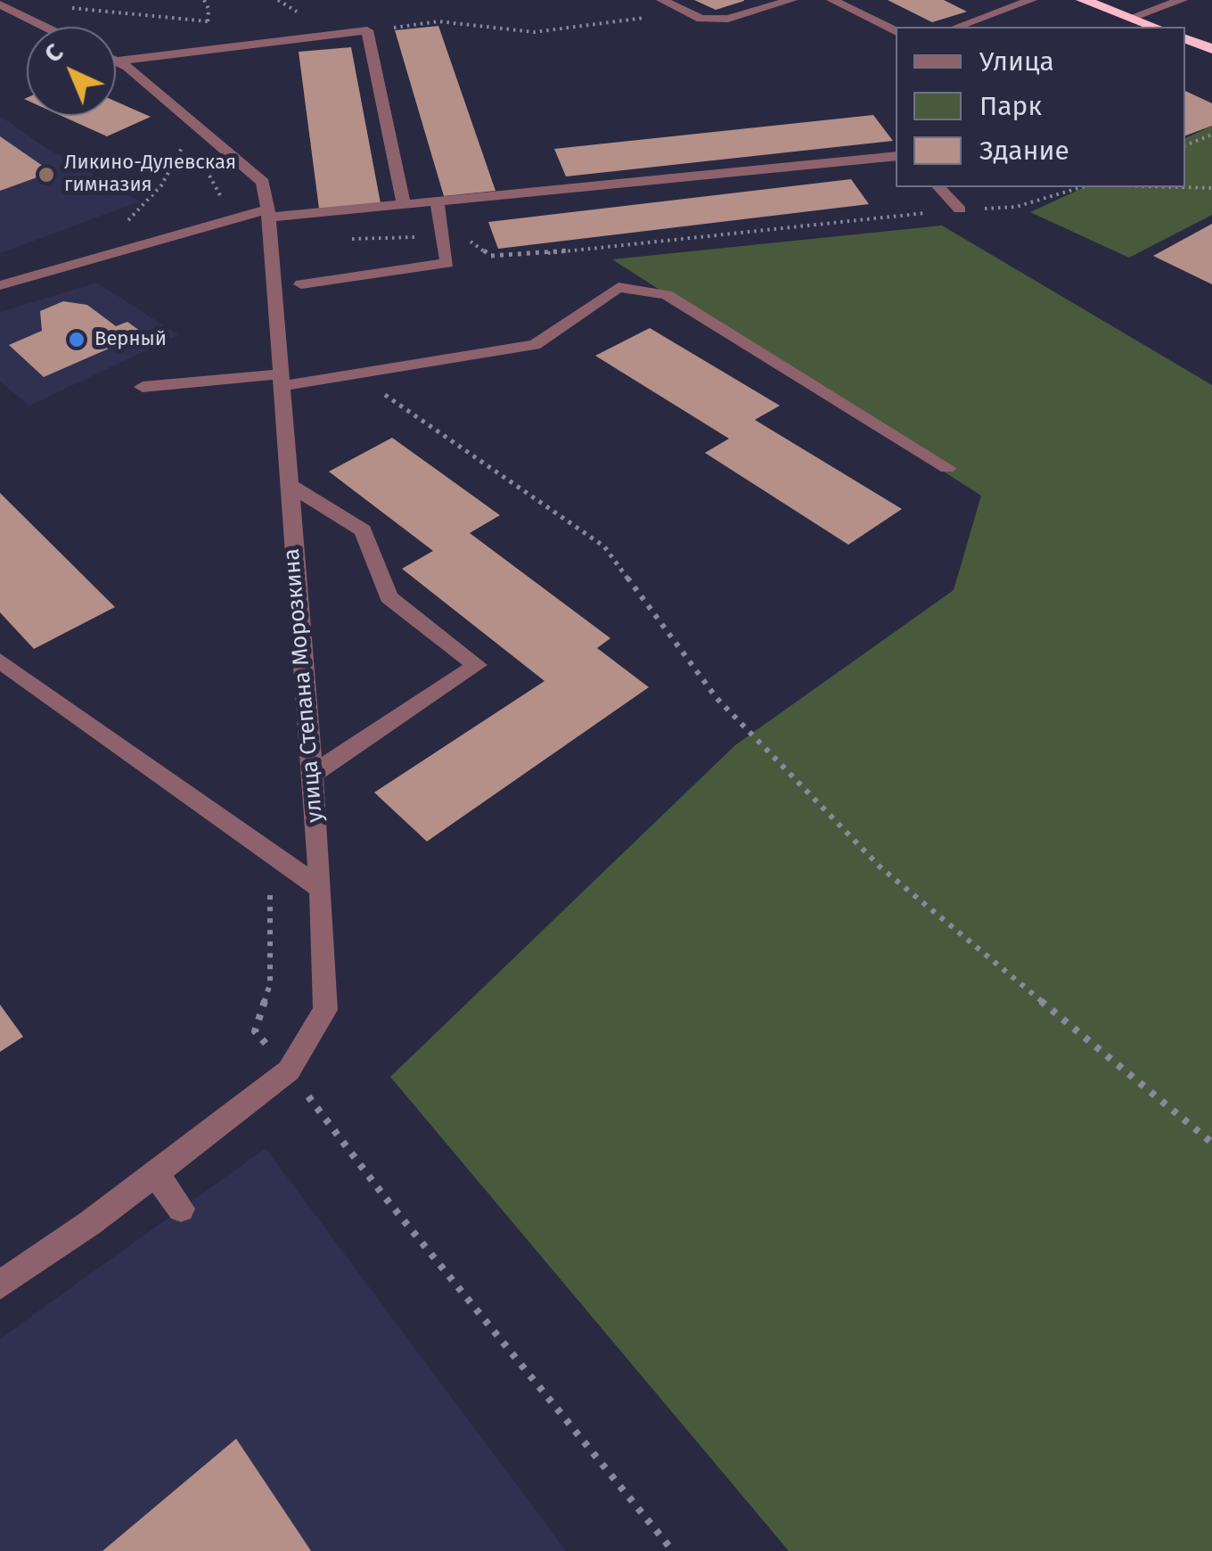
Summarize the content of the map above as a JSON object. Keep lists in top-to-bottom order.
{
  "streets": {
    "street": ["улица Степана Морозкина"]
  },
  "places": ["Ликино-Дулевская гимназия", "Верный"],
  "legend": ["Улица", "Парк", "Здание"],
  "north": "top left"
}
